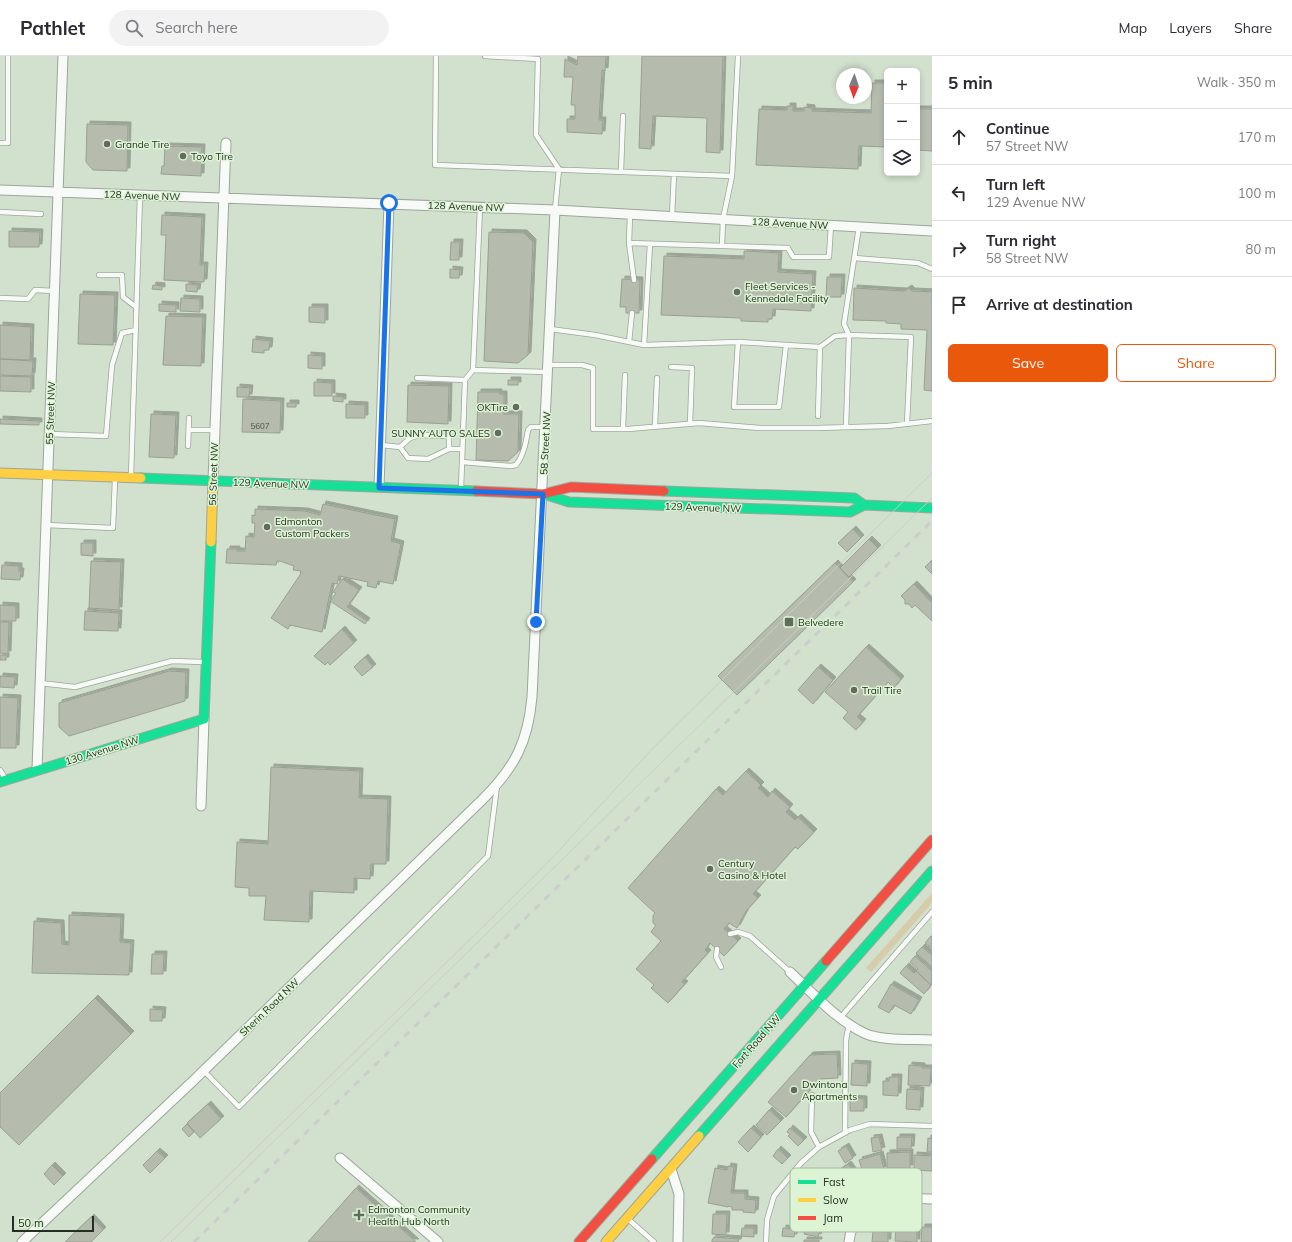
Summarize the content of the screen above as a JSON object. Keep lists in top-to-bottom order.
{
  "streets": {
    "street": [
      "128 Avenue NW",
      "55 Street NW",
      "58 Street NW",
      "56 Street NW",
      "129 Avenue NW",
      "130 Avenue NW",
      "Sherin Road NW",
      "Fort Road NW"
    ]
  },
  "crossings": [
    ["128 Avenue NW", "55 Street NW"],
    ["128 Avenue NW", "58 Street NW"],
    ["128 Avenue NW", "56 Street NW"],
    ["55 Street NW", "129 Avenue NW"],
    ["55 Street NW", "130 Avenue NW"],
    ["58 Street NW", "129 Avenue NW"],
    ["58 Street NW", "Sherin Road NW"],
    ["56 Street NW", "129 Avenue NW"],
    ["56 Street NW", "130 Avenue NW"]
  ],
  "places": {
    "other": [
      "Grande Tire",
      "Toyo Tire",
      "Fleet Services - Kennedale Facility",
      "OKTire",
      "SUNNY AUTO SALES",
      "Edmonton Custom Packers",
      "Trail Tire",
      "Century Casino & Hotel",
      "Dwintona Apartments"
    ],
    "transit": ["Belvedere"],
    "health": ["Edmonton Community Health Hub North"]
  },
  "house_numbers": ["5607"],
  "legend": ["Fast", "Slow", "Jam"],
  "scale_bar": "50 m",
  "north": "bottom",
  "page": {
    "header": "Pathlet",
    "search": "Search here",
    "nav": ["Map", "Layers", "Share"],
    "heading": ["5 min", "Walk · 350 m"],
    "map_buttons": ["+", "−"],
    "list": [
      ["Continue", "57 Street NW", "170 m"],
      ["Turn left", "129 Avenue NW", "100 m"],
      ["Turn right", "58 Street NW", "80 m"],
      "Arrive at destination"
    ],
    "buttons": ["Save", "Share"],
    "scale": "50 m"
  }
}
